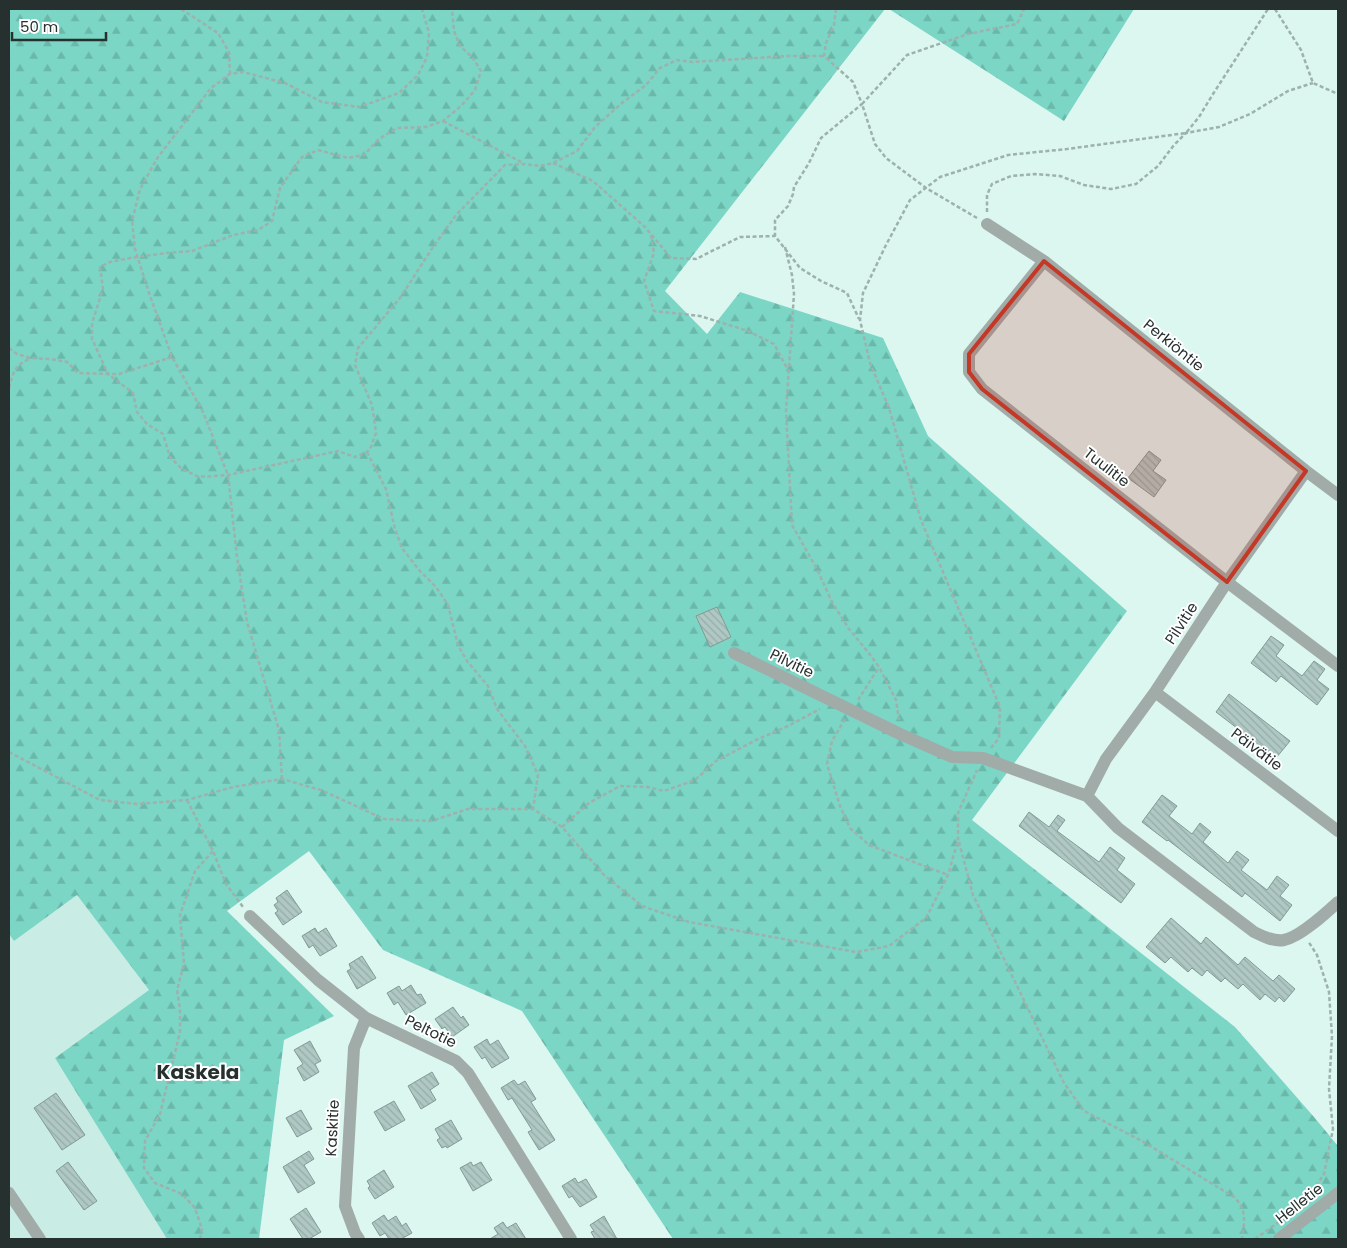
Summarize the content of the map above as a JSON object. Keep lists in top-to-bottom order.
{
  "streets": {
    "street": [
      "Perkiöntie",
      "Tuulitie",
      "Pilvitie",
      "Päivätie",
      "Peltotie",
      "Kaskitie",
      "Helletie"
    ]
  },
  "crossings": [
    ["Perkiöntie", "Tuulitie"],
    ["Perkiöntie", "Pilvitie"],
    ["Tuulitie", "Pilvitie"],
    ["Pilvitie", "Päivätie"],
    ["Peltotie", "Kaskitie"]
  ],
  "districts": ["Kaskela"],
  "scale_bar": "50 m"
}
